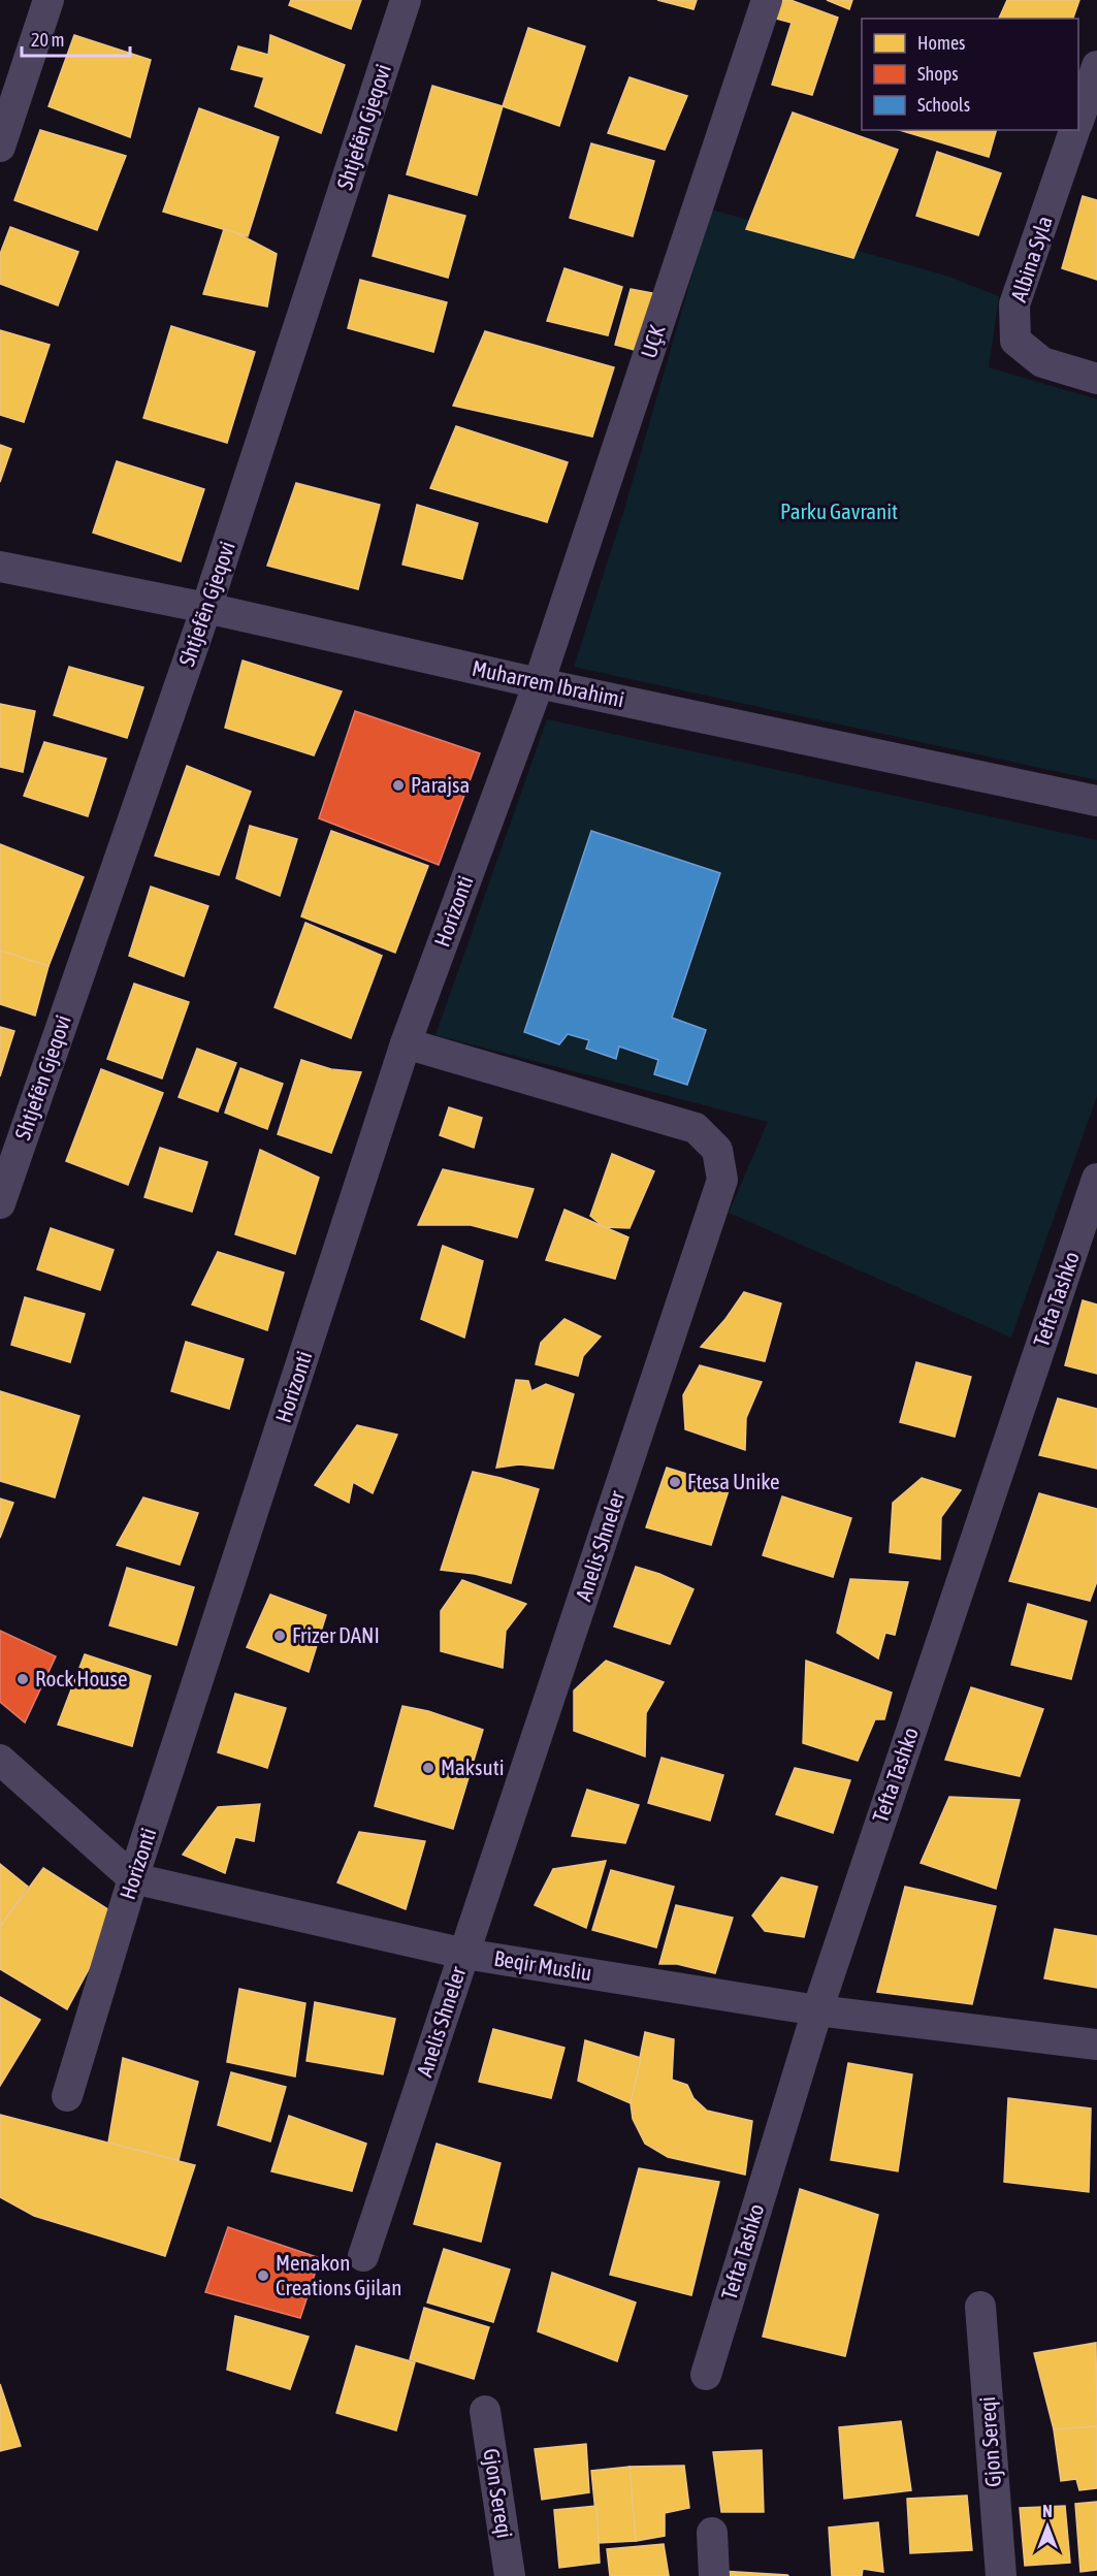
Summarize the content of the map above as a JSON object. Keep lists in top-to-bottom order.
{
  "streets": {
    "street": [
      "Shtjefën Gjeqovi",
      "Albina Syla",
      "UÇK",
      "Muharrem Ibrahimi",
      "Horizonti",
      "Tefta Tashko",
      "Anelis Shneler",
      "Beqir Musliu",
      "Gjon Sereqi"
    ]
  },
  "crossings": [
    ["Shtjefën Gjeqovi", "Muharrem Ibrahimi"],
    ["UÇK", "Muharrem Ibrahimi"],
    ["UÇK", "Horizonti"],
    ["Muharrem Ibrahimi", "Horizonti"],
    ["Horizonti", "Anelis Shneler"],
    ["Horizonti", "Beqir Musliu"],
    ["Tefta Tashko", "Beqir Musliu"],
    ["Anelis Shneler", "Beqir Musliu"]
  ],
  "parks": ["Parku Gavranit"],
  "places": [
    "Parajsa",
    "Ftesa Unike",
    "Frizer DANI",
    "Rock House",
    "Maksuti",
    "Menakon Creations Gjilan"
  ],
  "legend": ["Homes", "Shops", "Schools"],
  "scale_bar": "20 m",
  "north": "top"
}
